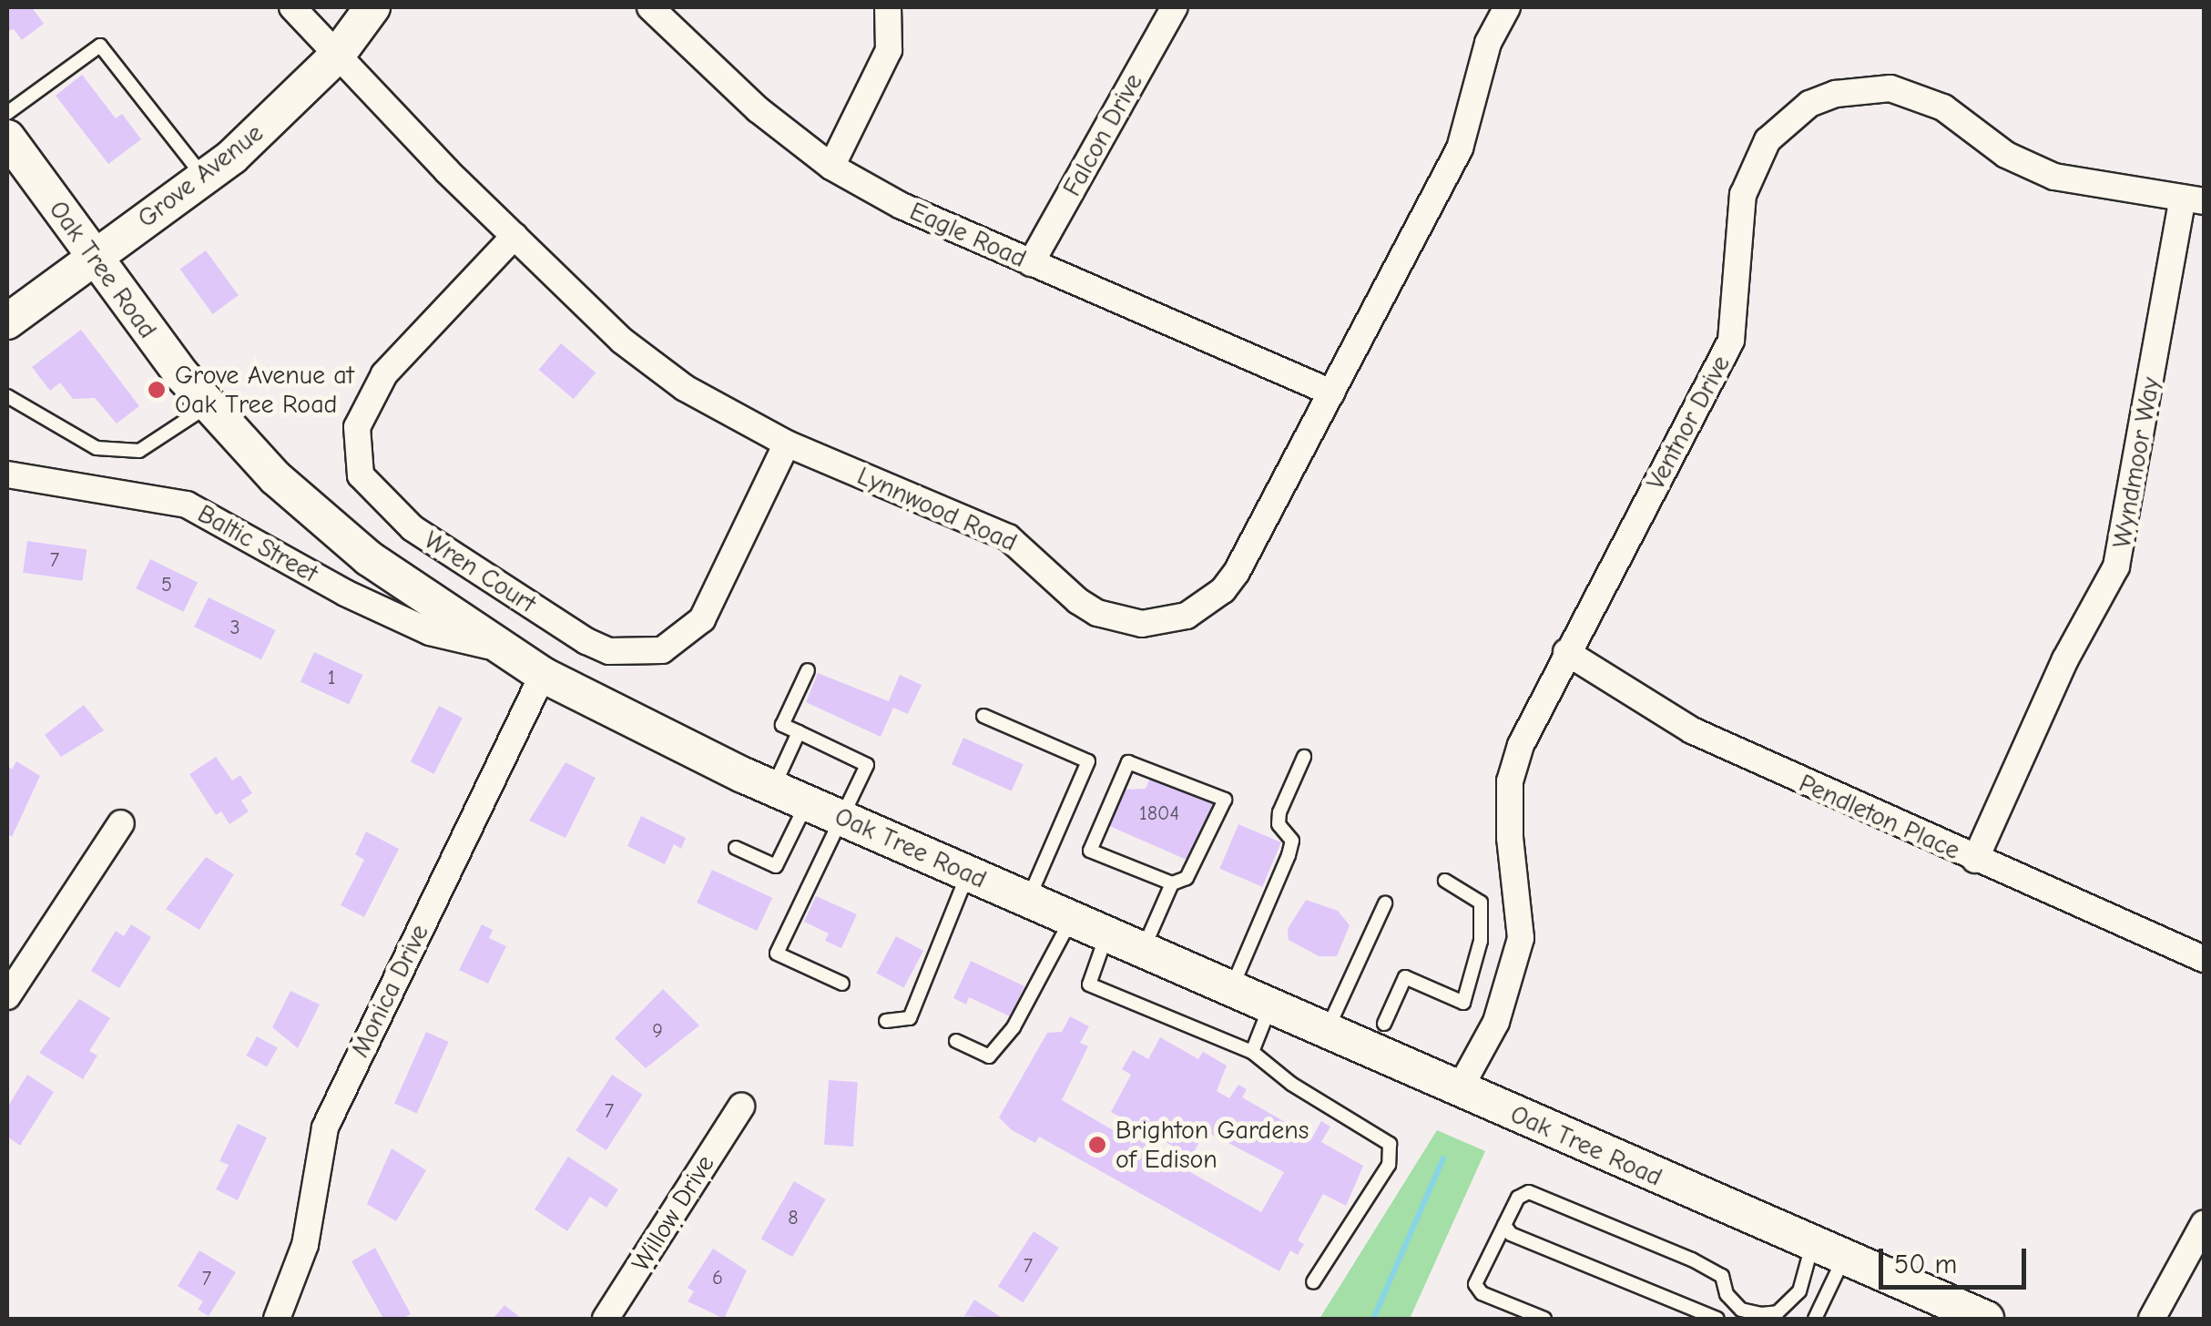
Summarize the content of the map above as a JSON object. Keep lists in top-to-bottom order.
{
  "streets": {
    "main road": ["Grove Avenue", "Oak Tree Road"],
    "street": [
      "Falcon Drive",
      "Eagle Road",
      "Ventnor Drive",
      "Wyndmoor Way",
      "Lynnwood Road",
      "Baltic Street",
      "Wren Court",
      "Pendleton Place",
      "Monica Drive",
      "Willow Drive"
    ]
  },
  "crossings": [
    ["Falcon Drive", "Eagle Road"],
    ["Grove Avenue", "Oak Tree Road"],
    ["Grove Avenue", "Lynnwood Road"],
    ["Eagle Road", "Lynnwood Road"],
    ["Oak Tree Road", "Ventnor Drive"],
    ["Oak Tree Road", "Baltic Street"],
    ["Oak Tree Road", "Monica Drive"],
    ["Ventnor Drive", "Wyndmoor Way"],
    ["Ventnor Drive", "Pendleton Place"],
    ["Wyndmoor Way", "Pendleton Place"],
    ["Lynnwood Road", "Wren Court"]
  ],
  "places": ["Grove Avenue at Oak Tree Road", "Brighton Gardens of Edison"],
  "house_numbers": [
    "7",
    "5",
    "3",
    "1",
    "1804",
    "9",
    "7",
    "8",
    "7",
    "6",
    "7"
  ],
  "scale_bar": "50 m"
}
